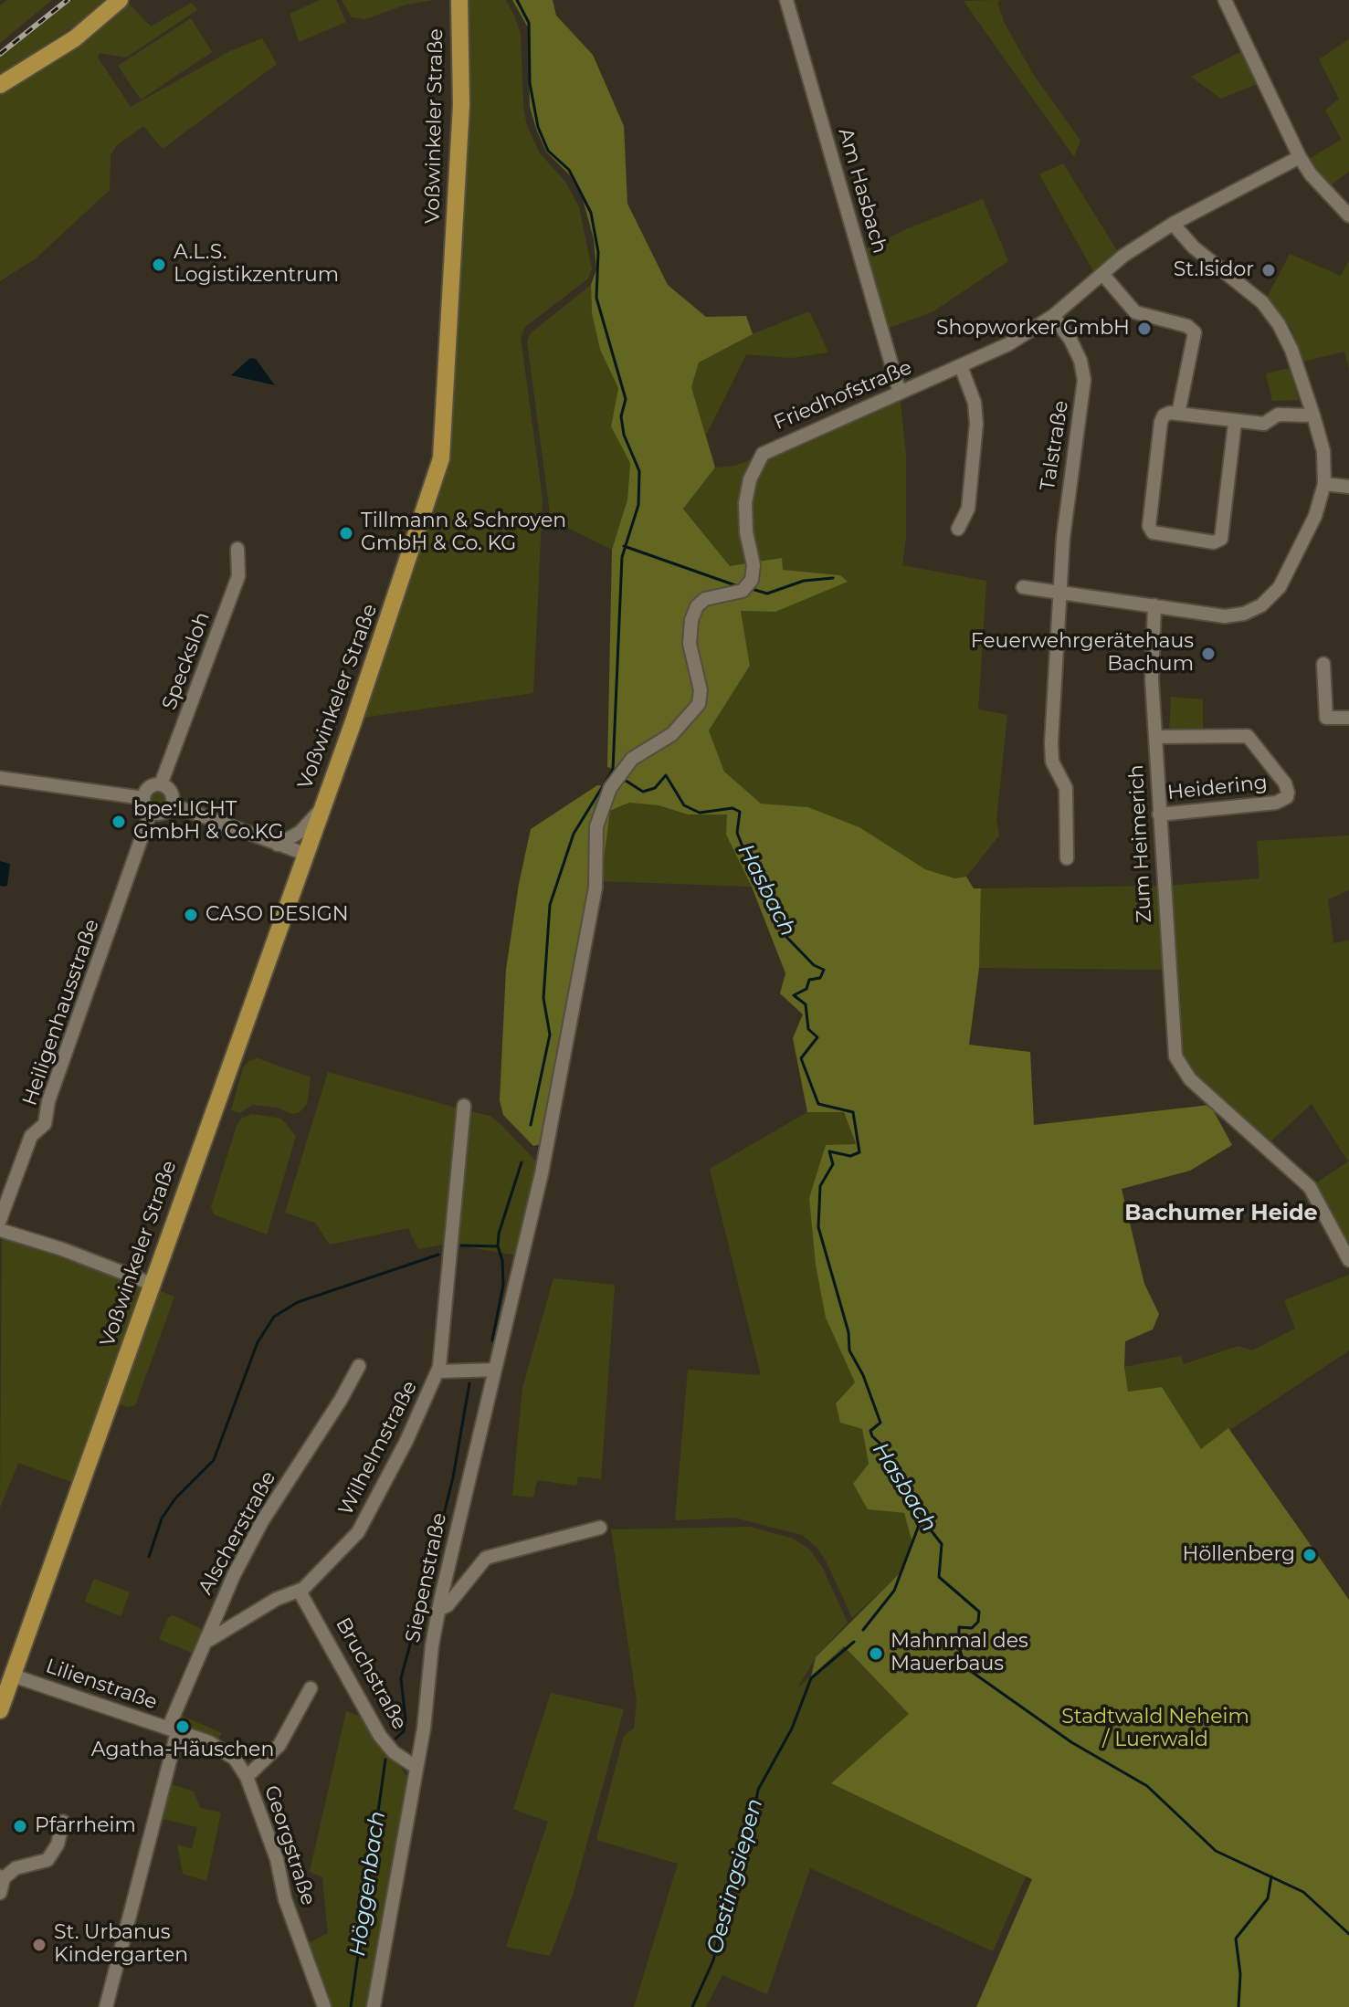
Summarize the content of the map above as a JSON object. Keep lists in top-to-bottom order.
{
  "streets": {
    "main road": ["Voßwinkeler Straße"],
    "street": [
      "Am Hasbach",
      "Friedhofstraße",
      "Talstraße",
      "Specksloh",
      "Heidering",
      "Zum Heimerich",
      "Heiligenhausstraße",
      "Wilhelmstraße",
      "Alscherstraße",
      "Siepenstraße",
      "Bruchstraße",
      "Lilienstraße",
      "Georgstraße"
    ]
  },
  "crossings": [
    ["Voßwinkeler Straße", "Lilienstraße"],
    ["Am Hasbach", "Friedhofstraße"],
    ["Friedhofstraße", "Talstraße"],
    ["Friedhofstraße", "Siepenstraße"],
    ["Specksloh", "Heiligenhausstraße"],
    ["Heidering", "Zum Heimerich"],
    ["Wilhelmstraße", "Alscherstraße"],
    ["Wilhelmstraße", "Siepenstraße"],
    ["Wilhelmstraße", "Bruchstraße"],
    ["Alscherstraße", "Lilienstraße"],
    ["Alscherstraße", "Georgstraße"],
    ["Siepenstraße", "Bruchstraße"],
    ["Lilienstraße", "Georgstraße"]
  ],
  "districts": ["Bachumer Heide"],
  "water": ["Hasbach", "Oestingsiepen", "Höggenbach"],
  "parks": ["Stadtwald Neheim / Luerwald"],
  "places": [
    "A.L.S. Logistikzentrum",
    "St.Isidor",
    "Shopworker GmbH",
    "Tillmann & Schroyen GmbH & Co. KG",
    "Feuerwehrgerätehaus Bachum",
    "bpe:LICHT GmbH & Co.KG",
    "CASO DESIGN",
    "Höllenberg",
    "Mahnmal des Mauerbaus",
    "Agatha-Häuschen",
    "Pfarrheim",
    "St. Urbanus Kindergarten"
  ]
}
